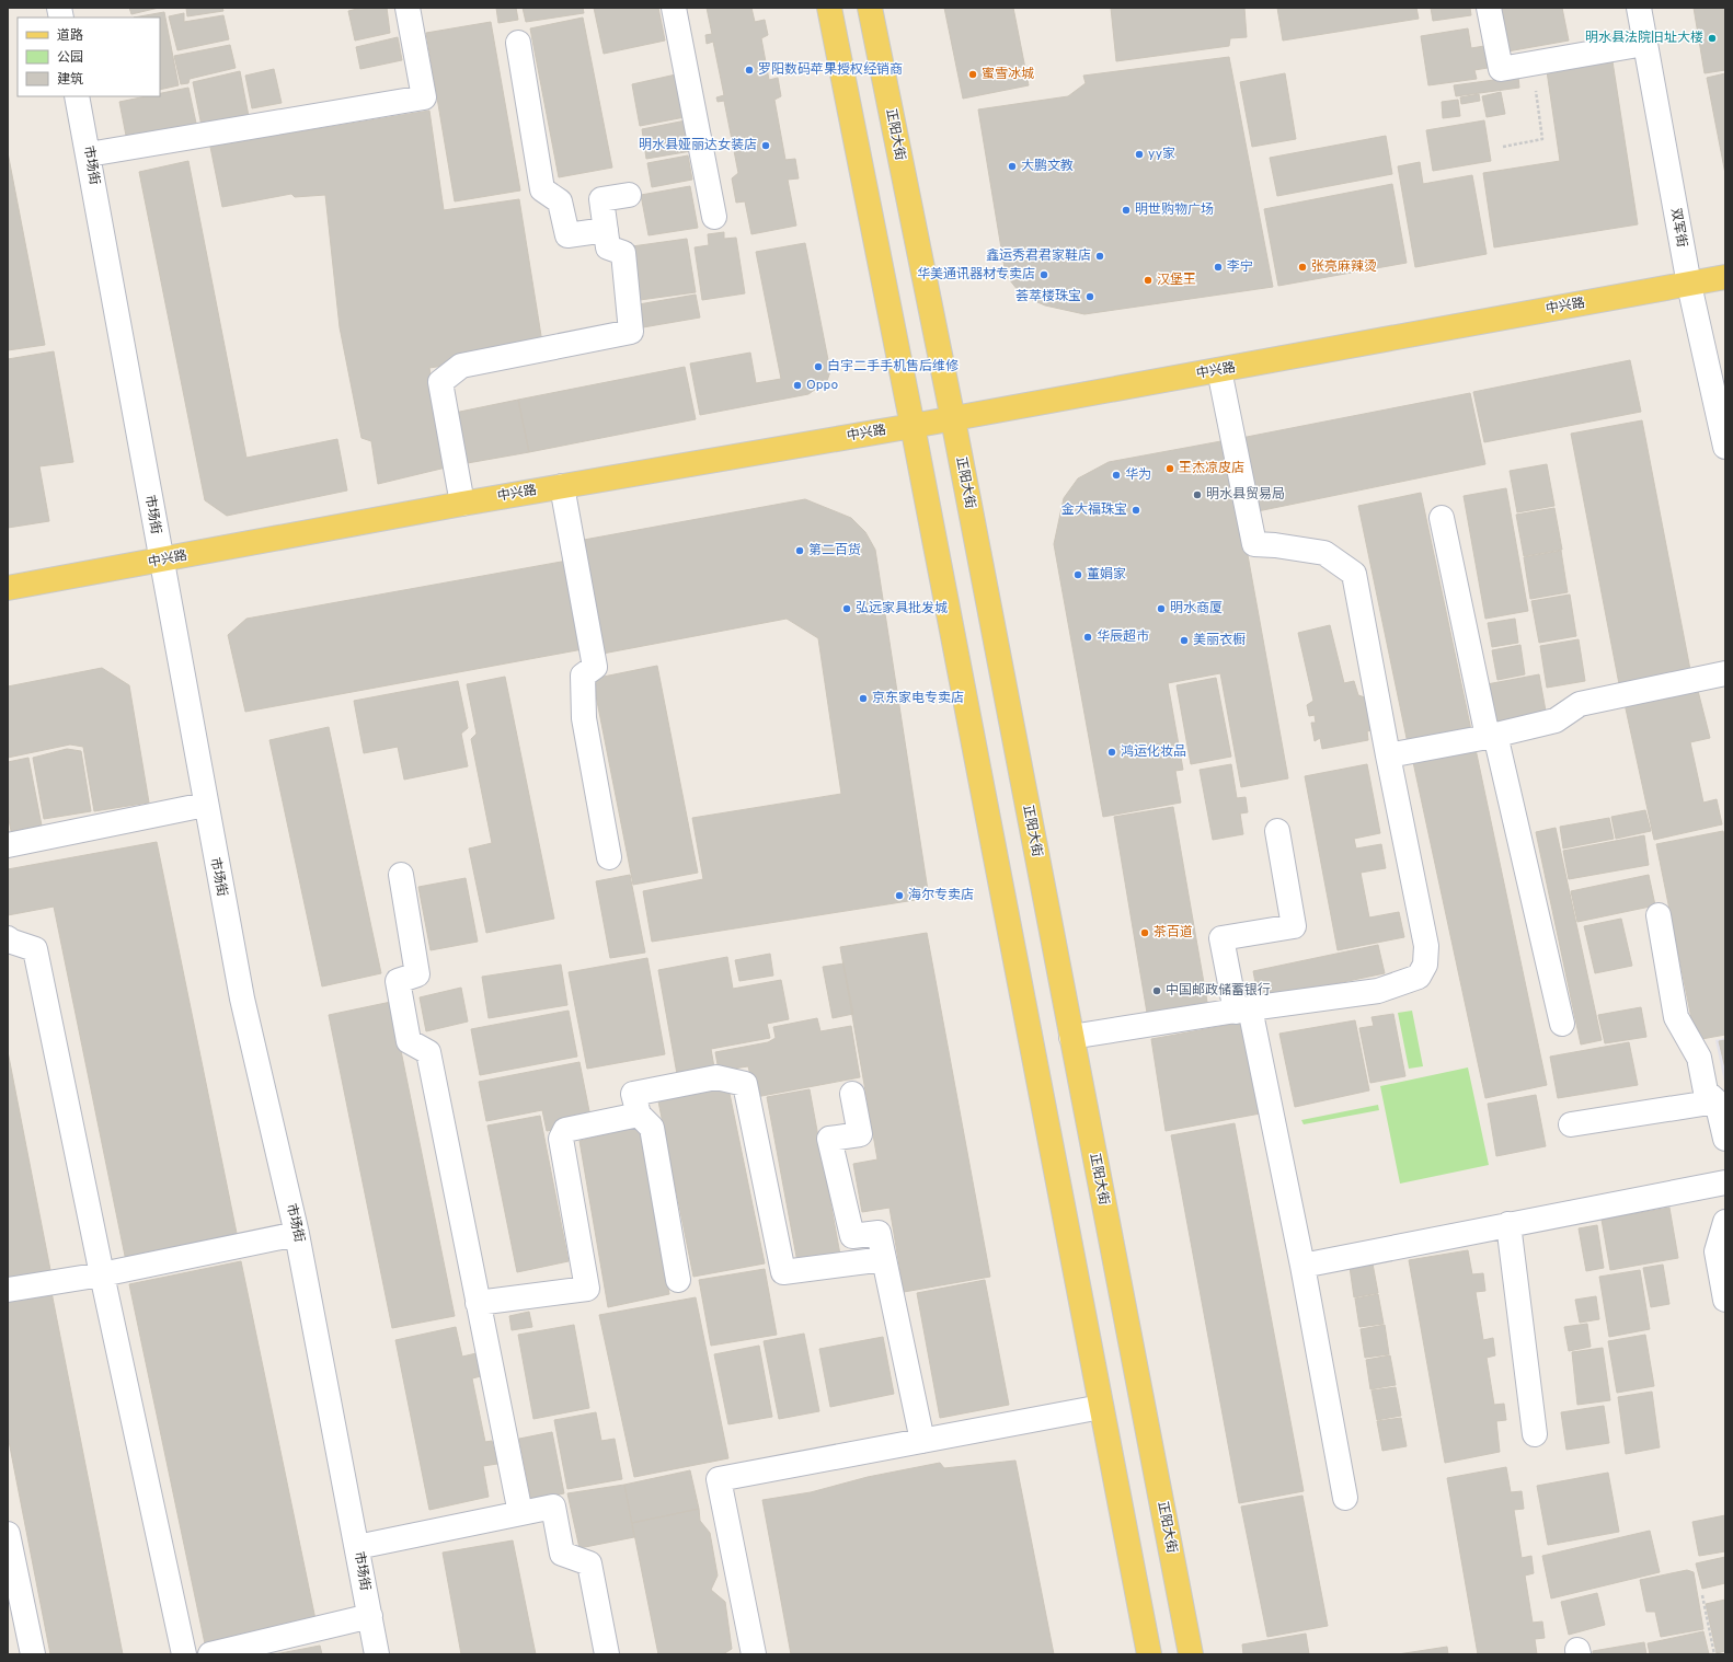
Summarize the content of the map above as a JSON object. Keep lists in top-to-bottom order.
{
  "streets": {
    "main road": ["正阳大街", "中兴路"],
    "street": ["市场街", "双军街"]
  },
  "crossings": [
    ["正阳大街", "中兴路"],
    ["市场街", "中兴路"],
    ["双军街", "中兴路"]
  ],
  "places": [
    "明水县法院旧址大楼",
    "罗阳数码·苹果授权经销商",
    "蜜雪冰城",
    "明水县娅丽达女装店",
    "yy家",
    "大鹏文教",
    "明世购物广场",
    "鑫运秀君君家鞋店",
    "李宁",
    "张亮麻辣烫",
    "华美通讯器材专卖店",
    "汉堡王",
    "荟萃楼珠宝",
    "白宇二手手机售后维修",
    "Oppo",
    "王杰凉皮店",
    "华为",
    "明水县贸易局",
    "金大福珠宝",
    "第二百货",
    "董娟家",
    "弘远家具批发城",
    "明水商厦",
    "华辰超市",
    "美丽衣橱",
    "京东家电专卖店",
    "鸿运化妆品",
    "海尔专卖店",
    "茶百道",
    "中国邮政储蓄银行"
  ],
  "legend": ["道路", "公园", "建筑"]
}
